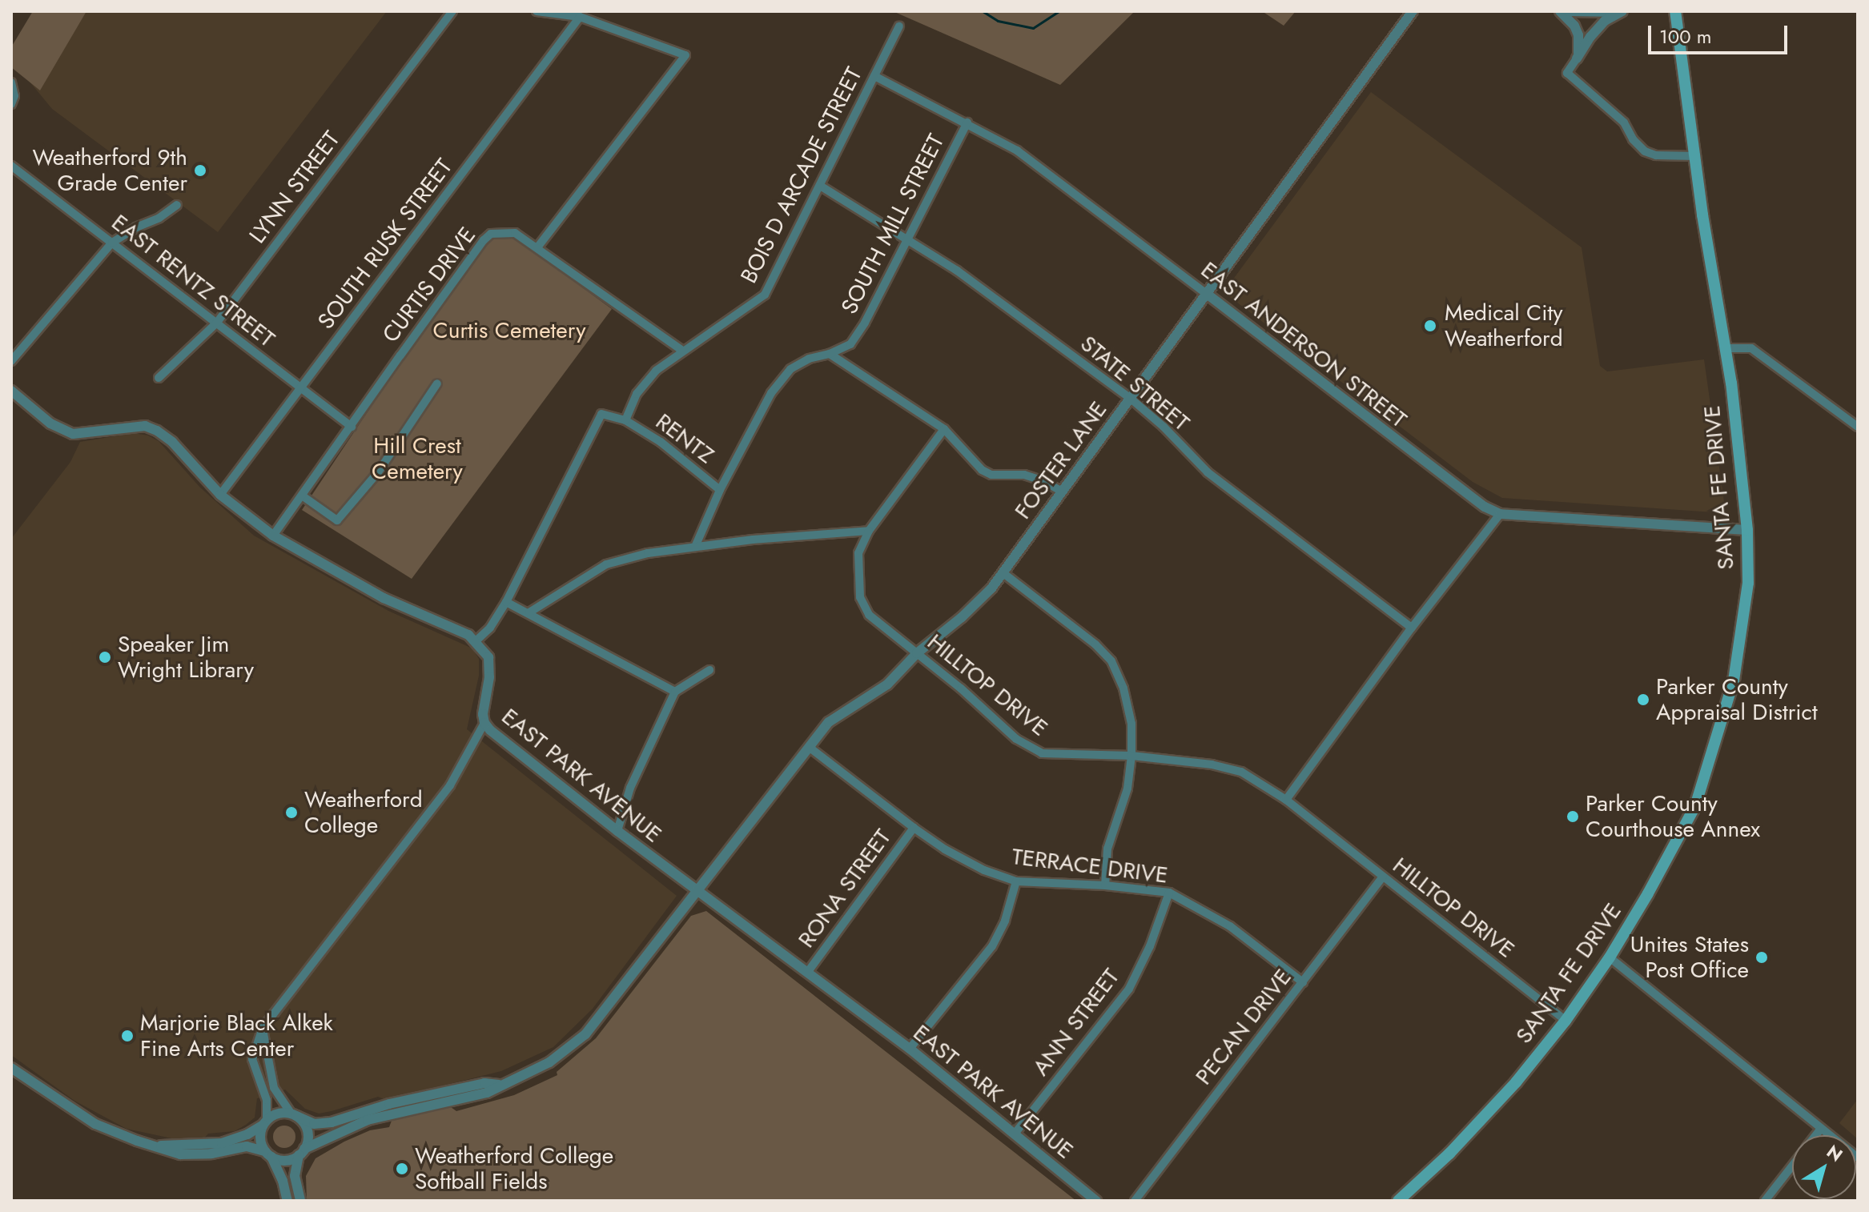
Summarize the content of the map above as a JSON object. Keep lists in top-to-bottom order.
{
  "streets": {
    "main road": ["SANTA FE DRIVE"],
    "street": [
      "BOIS D ARCADE STREET",
      "LYNN STREET",
      "SOUTH MILL STREET",
      "SOUTH RUSK STREET",
      "EAST RENTZ STREET",
      "CURTIS DRIVE",
      "EAST ANDERSON STREET",
      "STATE STREET",
      "RENTZ",
      "FOSTER LANE",
      "HILLTOP DRIVE",
      "EAST PARK AVENUE",
      "TERRACE DRIVE",
      "RONA STREET",
      "ANN STREET",
      "PECAN DRIVE"
    ]
  },
  "crossings": [
    ["BOIS D ARCADE STREET", "CURTIS DRIVE"],
    ["BOIS D ARCADE STREET", "EAST ANDERSON STREET"],
    ["BOIS D ARCADE STREET", "STATE STREET"],
    ["BOIS D ARCADE STREET", "RENTZ"],
    ["LYNN STREET", "EAST RENTZ STREET"],
    ["SOUTH MILL STREET", "EAST ANDERSON STREET"],
    ["SOUTH MILL STREET", "STATE STREET"],
    ["SOUTH MILL STREET", "RENTZ"],
    ["SOUTH RUSK STREET", "EAST RENTZ STREET"],
    ["EAST RENTZ STREET", "CURTIS DRIVE"],
    ["EAST ANDERSON STREET", "FOSTER LANE"],
    ["EAST ANDERSON STREET", "SANTA FE DRIVE"],
    ["STATE STREET", "FOSTER LANE"],
    ["FOSTER LANE", "HILLTOP DRIVE"],
    ["FOSTER LANE", "EAST PARK AVENUE"],
    ["FOSTER LANE", "TERRACE DRIVE"],
    ["SANTA FE DRIVE", "HILLTOP DRIVE"],
    ["HILLTOP DRIVE", "PECAN DRIVE"],
    ["EAST PARK AVENUE", "RONA STREET"],
    ["EAST PARK AVENUE", "ANN STREET"],
    ["TERRACE DRIVE", "RONA STREET"],
    ["TERRACE DRIVE", "ANN STREET"],
    ["TERRACE DRIVE", "PECAN DRIVE"]
  ],
  "parks": ["Curtis Cemetery", "Hill Crest Cemetery"],
  "places": [
    "Weatherford 9th Grade Center",
    "Medical City Weatherford",
    "Speaker Jim Wright Library",
    "Parker County Appraisal District",
    "Weatherford College",
    "Parker County Courthouse Annex",
    "Unites States Post Office",
    "Marjorie Black Alkek Fine Arts Center",
    "Weatherford College Softball Fields"
  ],
  "scale_bar": "100 m",
  "north": "top right"
}
